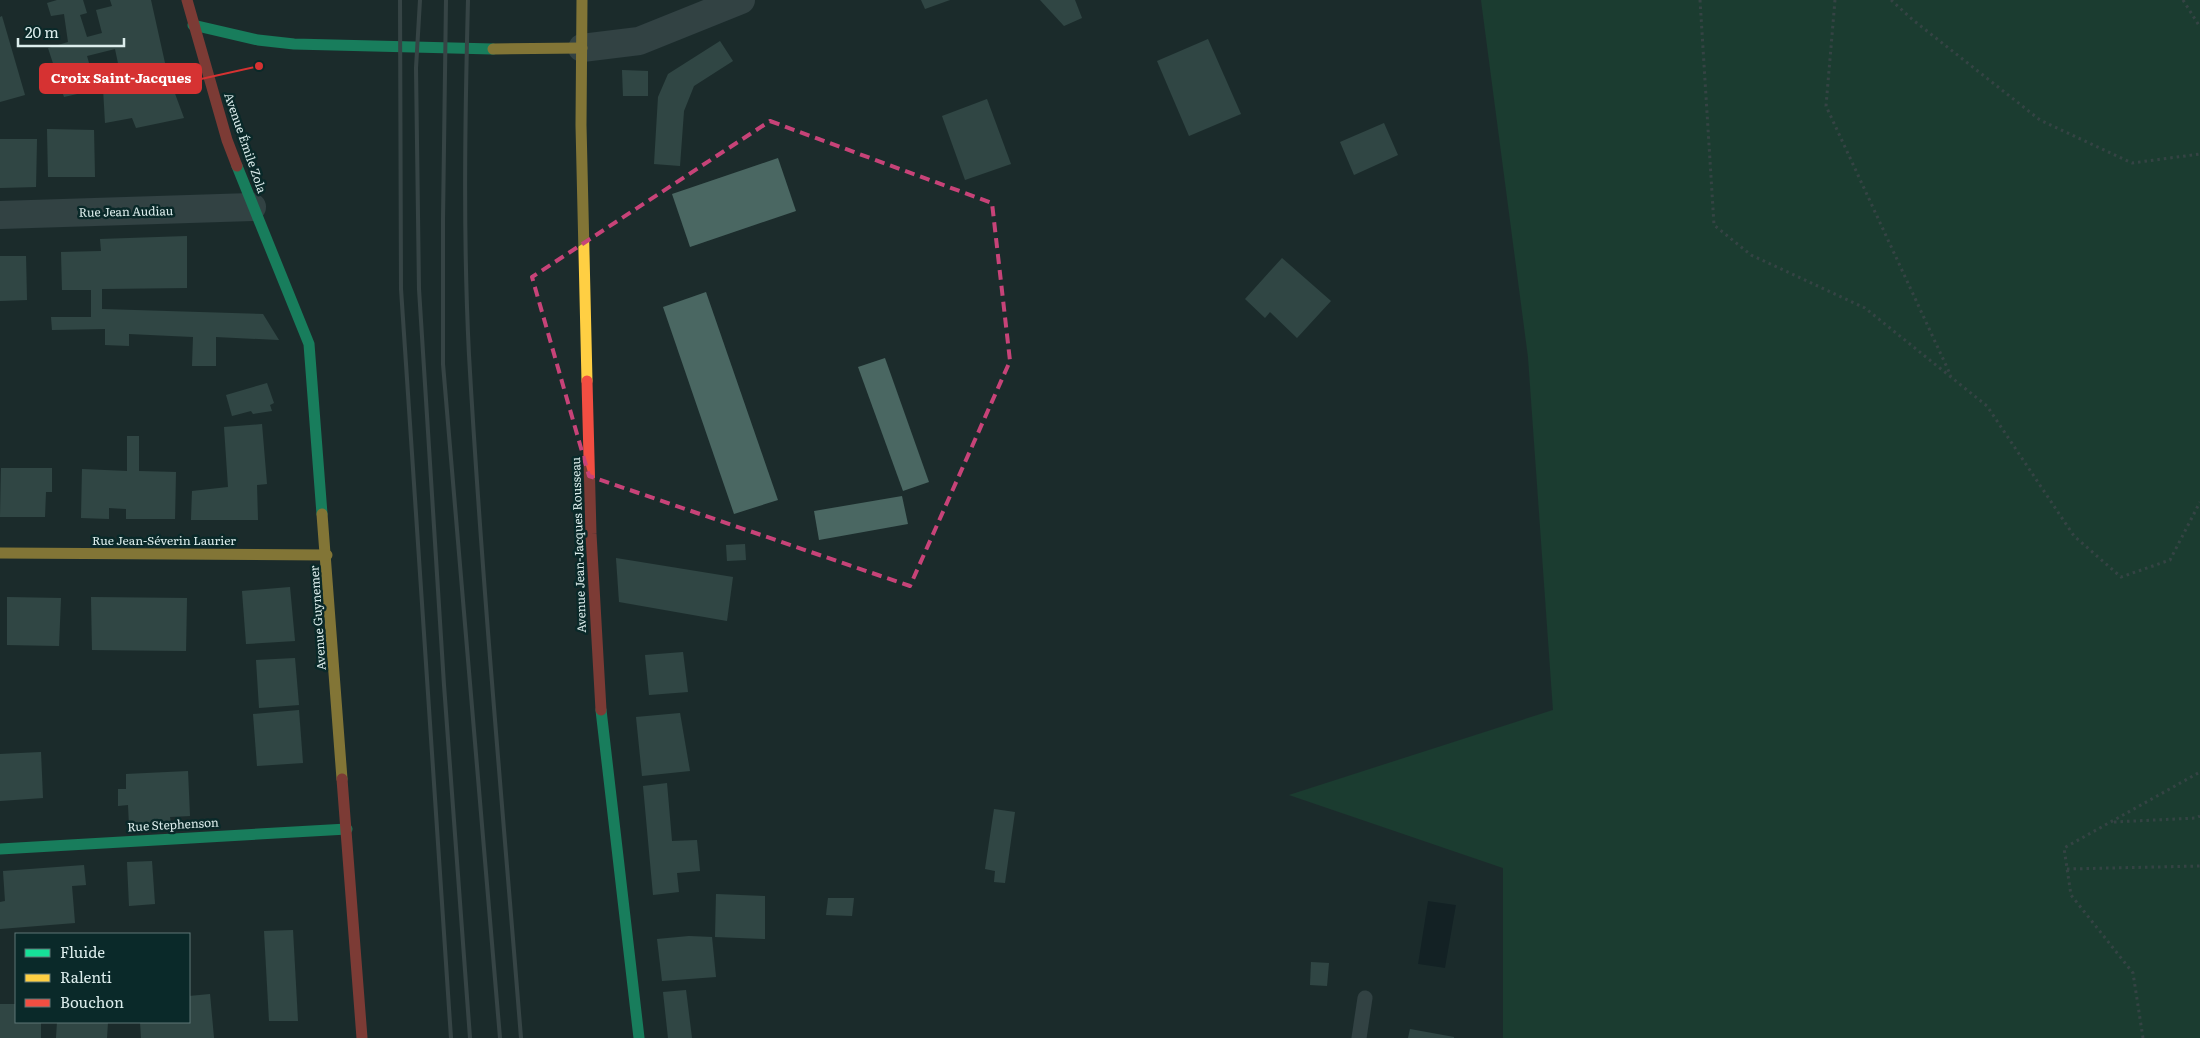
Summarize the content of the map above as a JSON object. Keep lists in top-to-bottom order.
{
  "streets": {
    "main road": [
      "Avenue Émile Zola",
      "Rue Jean-Séverin Laurier",
      "Avenue Jean-Jacques Rousseau",
      "Avenue Guynemer",
      "Rue Stephenson"
    ],
    "street": ["Rue Jean Audiau"]
  },
  "crossings": [
    ["Avenue Émile Zola", "Rue Jean Audiau"],
    ["Avenue Émile Zola", "Avenue Guynemer"],
    ["Rue Jean Audiau", "Avenue Guynemer"],
    ["Rue Jean-Séverin Laurier", "Avenue Guynemer"],
    ["Avenue Guynemer", "Rue Stephenson"]
  ],
  "places": ["Croix Saint-Jacques"],
  "legend": ["Fluide", "Ralenti", "Bouchon"],
  "scale_bar": "20 m"
}
